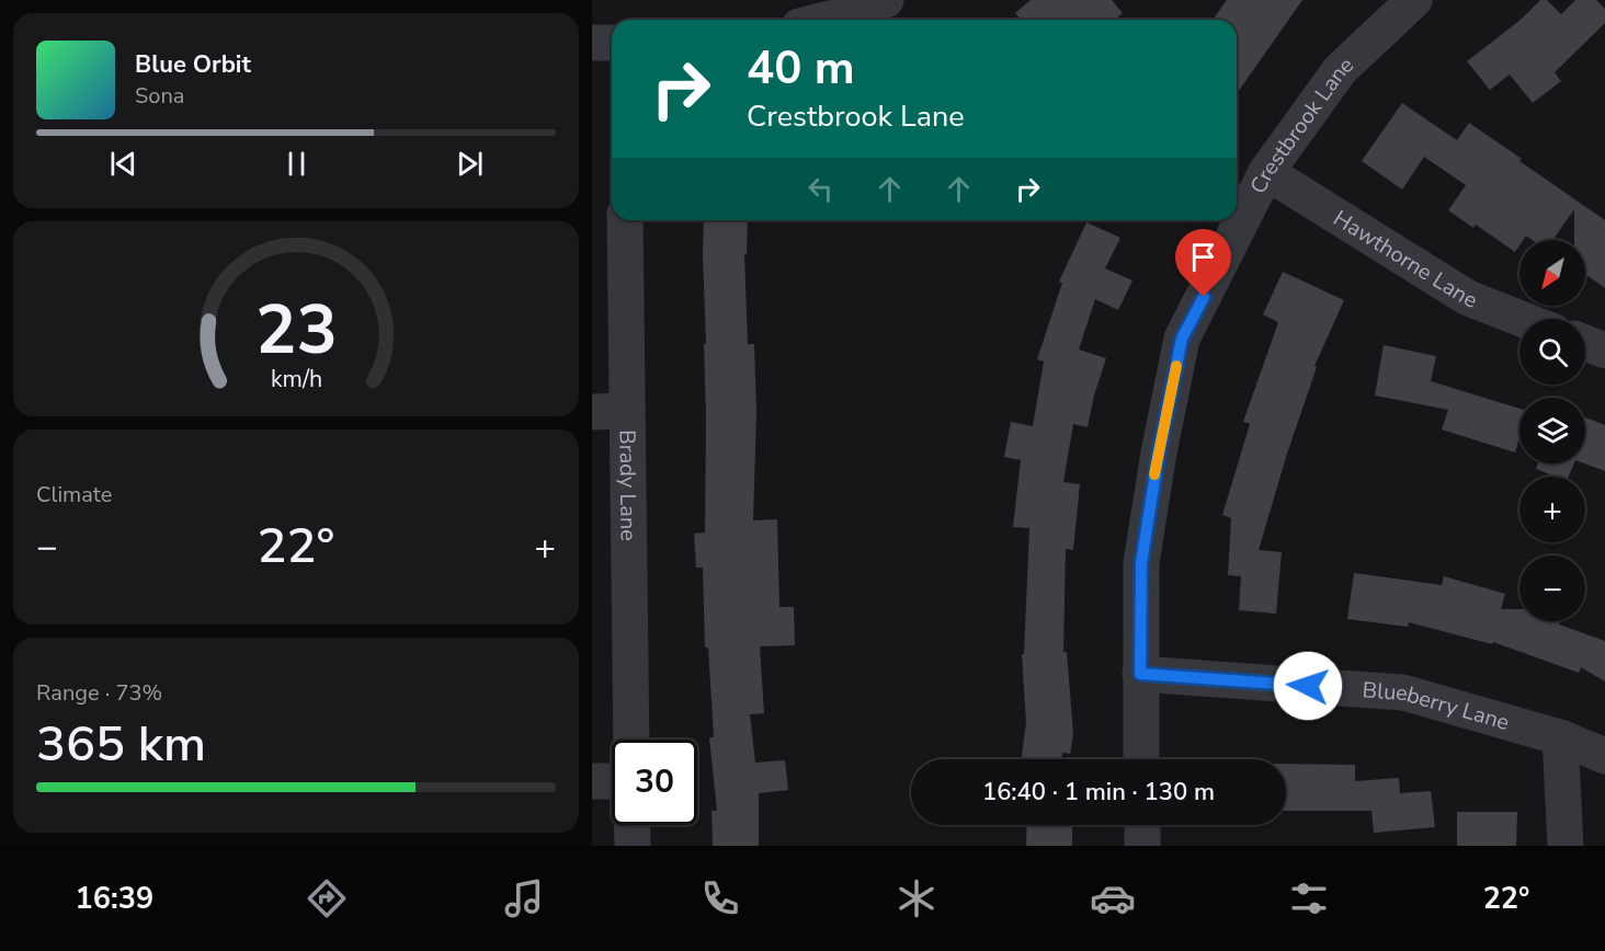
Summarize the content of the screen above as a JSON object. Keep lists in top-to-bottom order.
{
  "streets": {
    "street": [
      "Crestbrook Lane",
      "Hawthorne Lane",
      "Brady Lane",
      "Blueberry Lane"
    ]
  },
  "crossings": [
    ["Crestbrook Lane", "Hawthorne Lane"],
    ["Crestbrook Lane", "Blueberry Lane"]
  ],
  "north": "bottom left",
  "page": {
    "turn": ["40 m", "Crestbrook Lane"],
    "song": ["Blue Orbit", "Sona"],
    "map_buttons": ["+", "−"],
    "tile": [
      "Climate",
      ["Range · 73%", "365 km"]
    ],
    "heat": ["−", "22°", "+"],
    "limit": "30",
    "trip": "16:40 · 1 min · 130 m",
    "tabs": ["16:39", "22°"],
    "gauge": ["23", "km/h"]
  }
}
